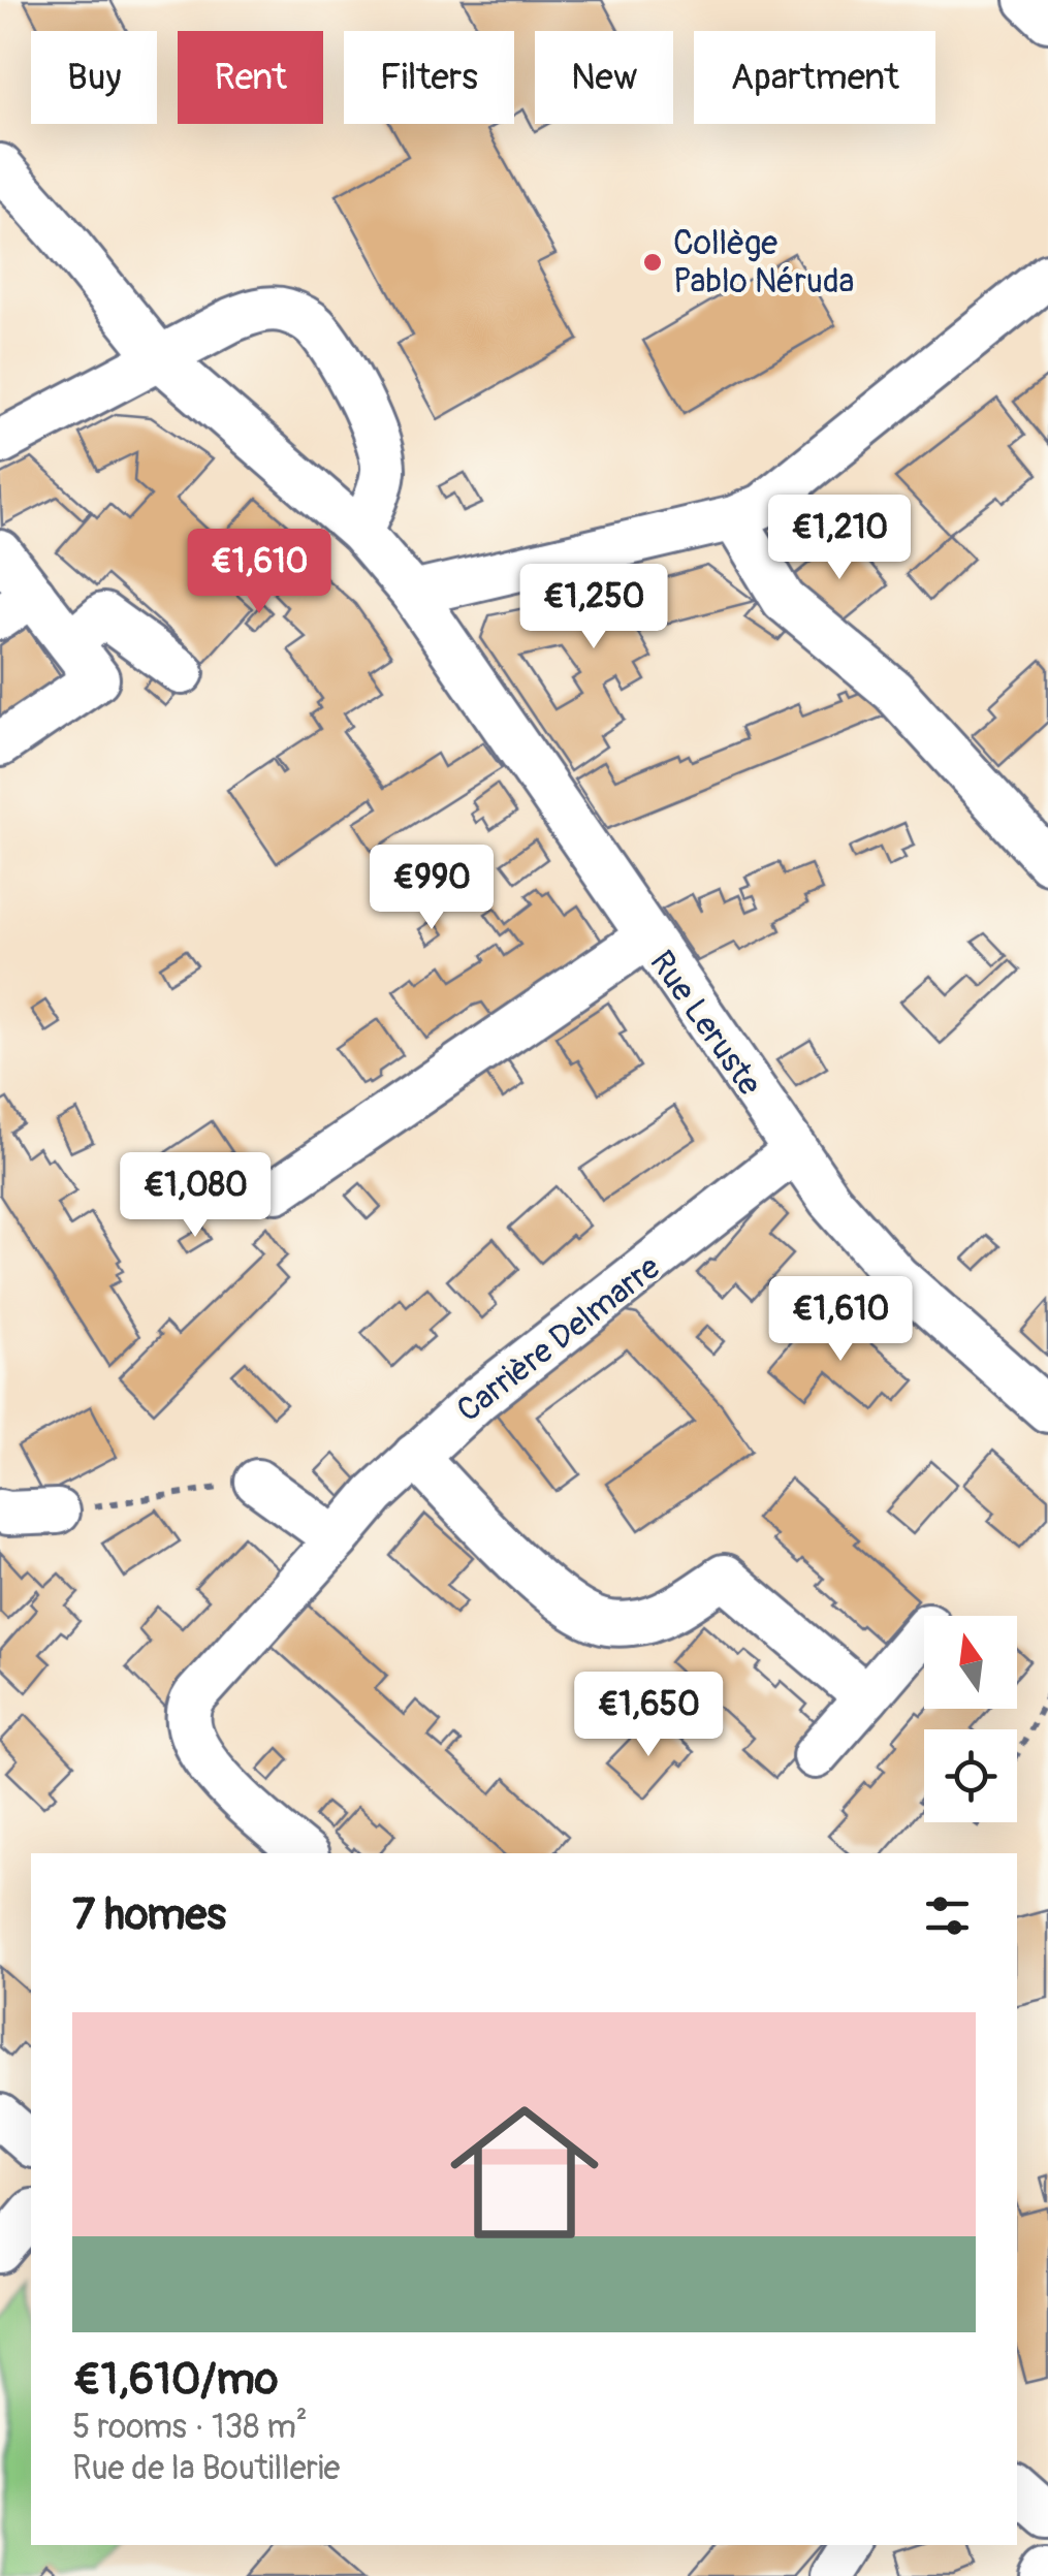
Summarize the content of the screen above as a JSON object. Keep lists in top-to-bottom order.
{
  "streets": {
    "street": ["Rue Leruste", "Carrière Delmarre"]
  },
  "crossings": [
    ["Rue Leruste", "Carrière Delmarre"]
  ],
  "places": ["Collège Pablo Néruda"],
  "north": "top",
  "page": {
    "chip": [
      "Buy",
      "Rent",
      "Filters",
      "New",
      "Apartment"
    ],
    "price": [
      "€1,210",
      "€1,610",
      "€1,250",
      "€990",
      "€1,080",
      "€1,610",
      "€1,650"
    ],
    "heading": "7 homes",
    "list": [
      {
        "name": "€1,610/mo",
        "note": "5 rooms · 138 m² · Rue de la Boutillerie"
      }
    ]
  }
}
